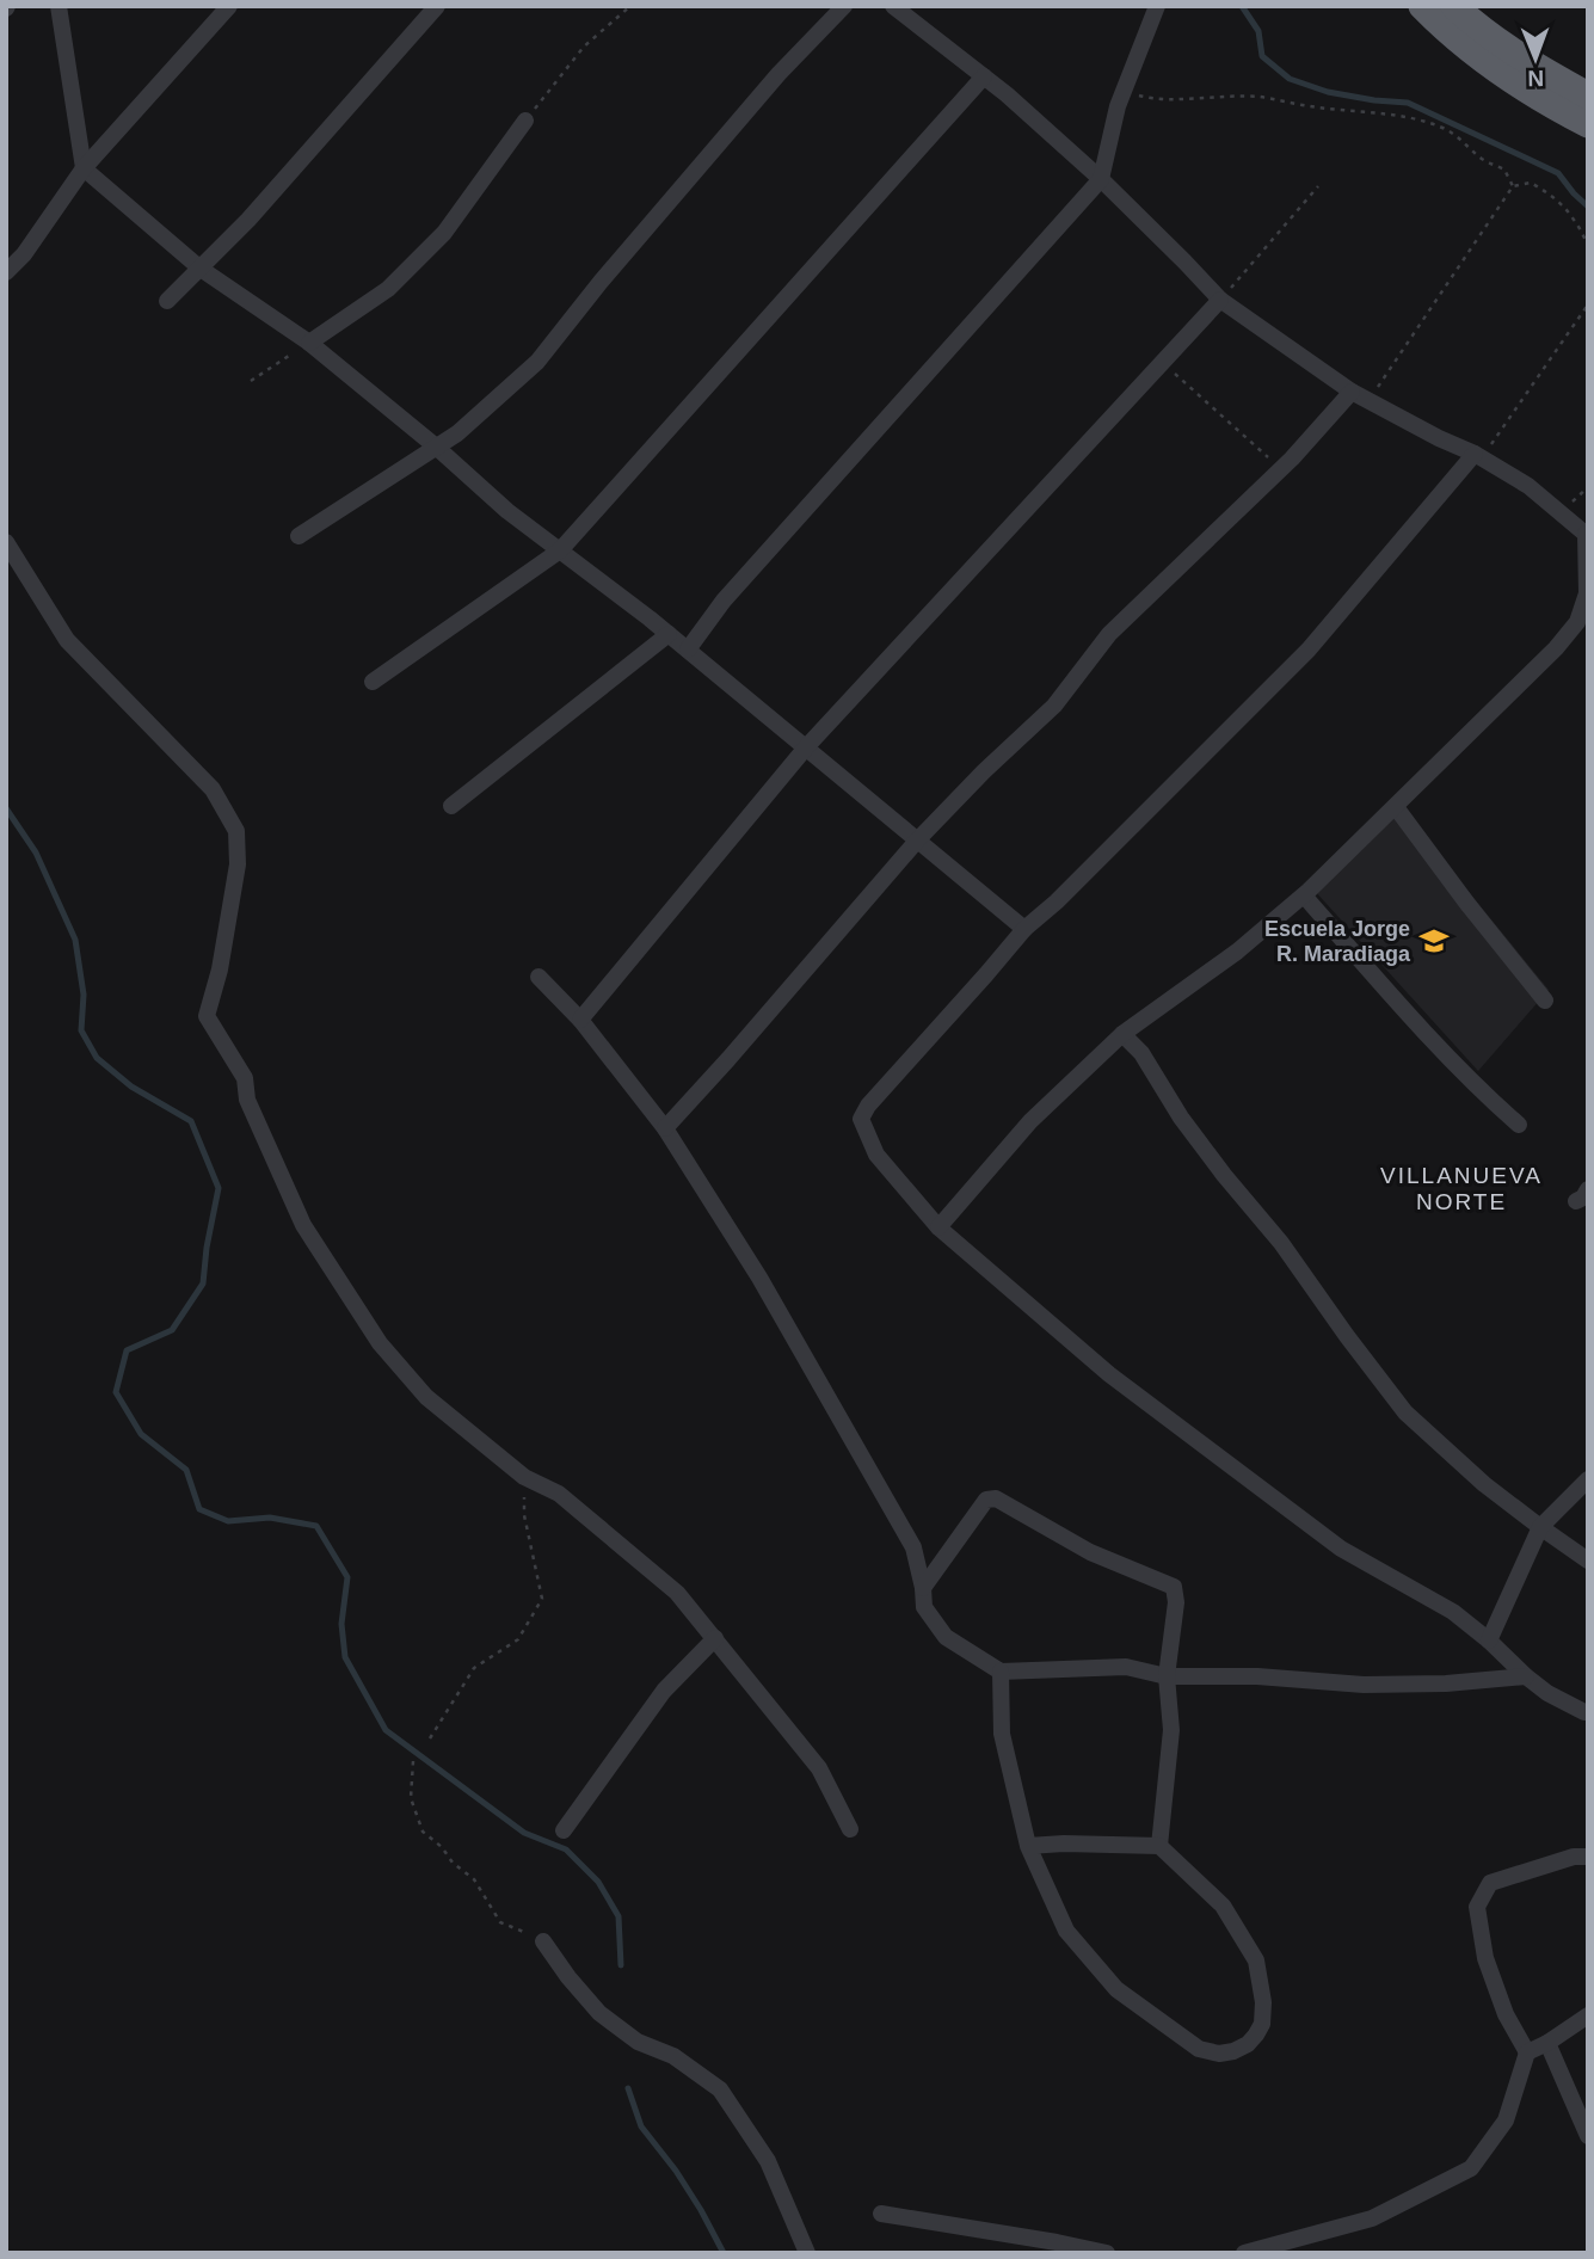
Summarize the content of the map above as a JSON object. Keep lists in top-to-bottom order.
{
  "districts": ["VILLANUEVA NORTE"],
  "places": {
    "school or university": ["Escuela Jorge R. Maradiaga"]
  },
  "north": "bottom"
}
